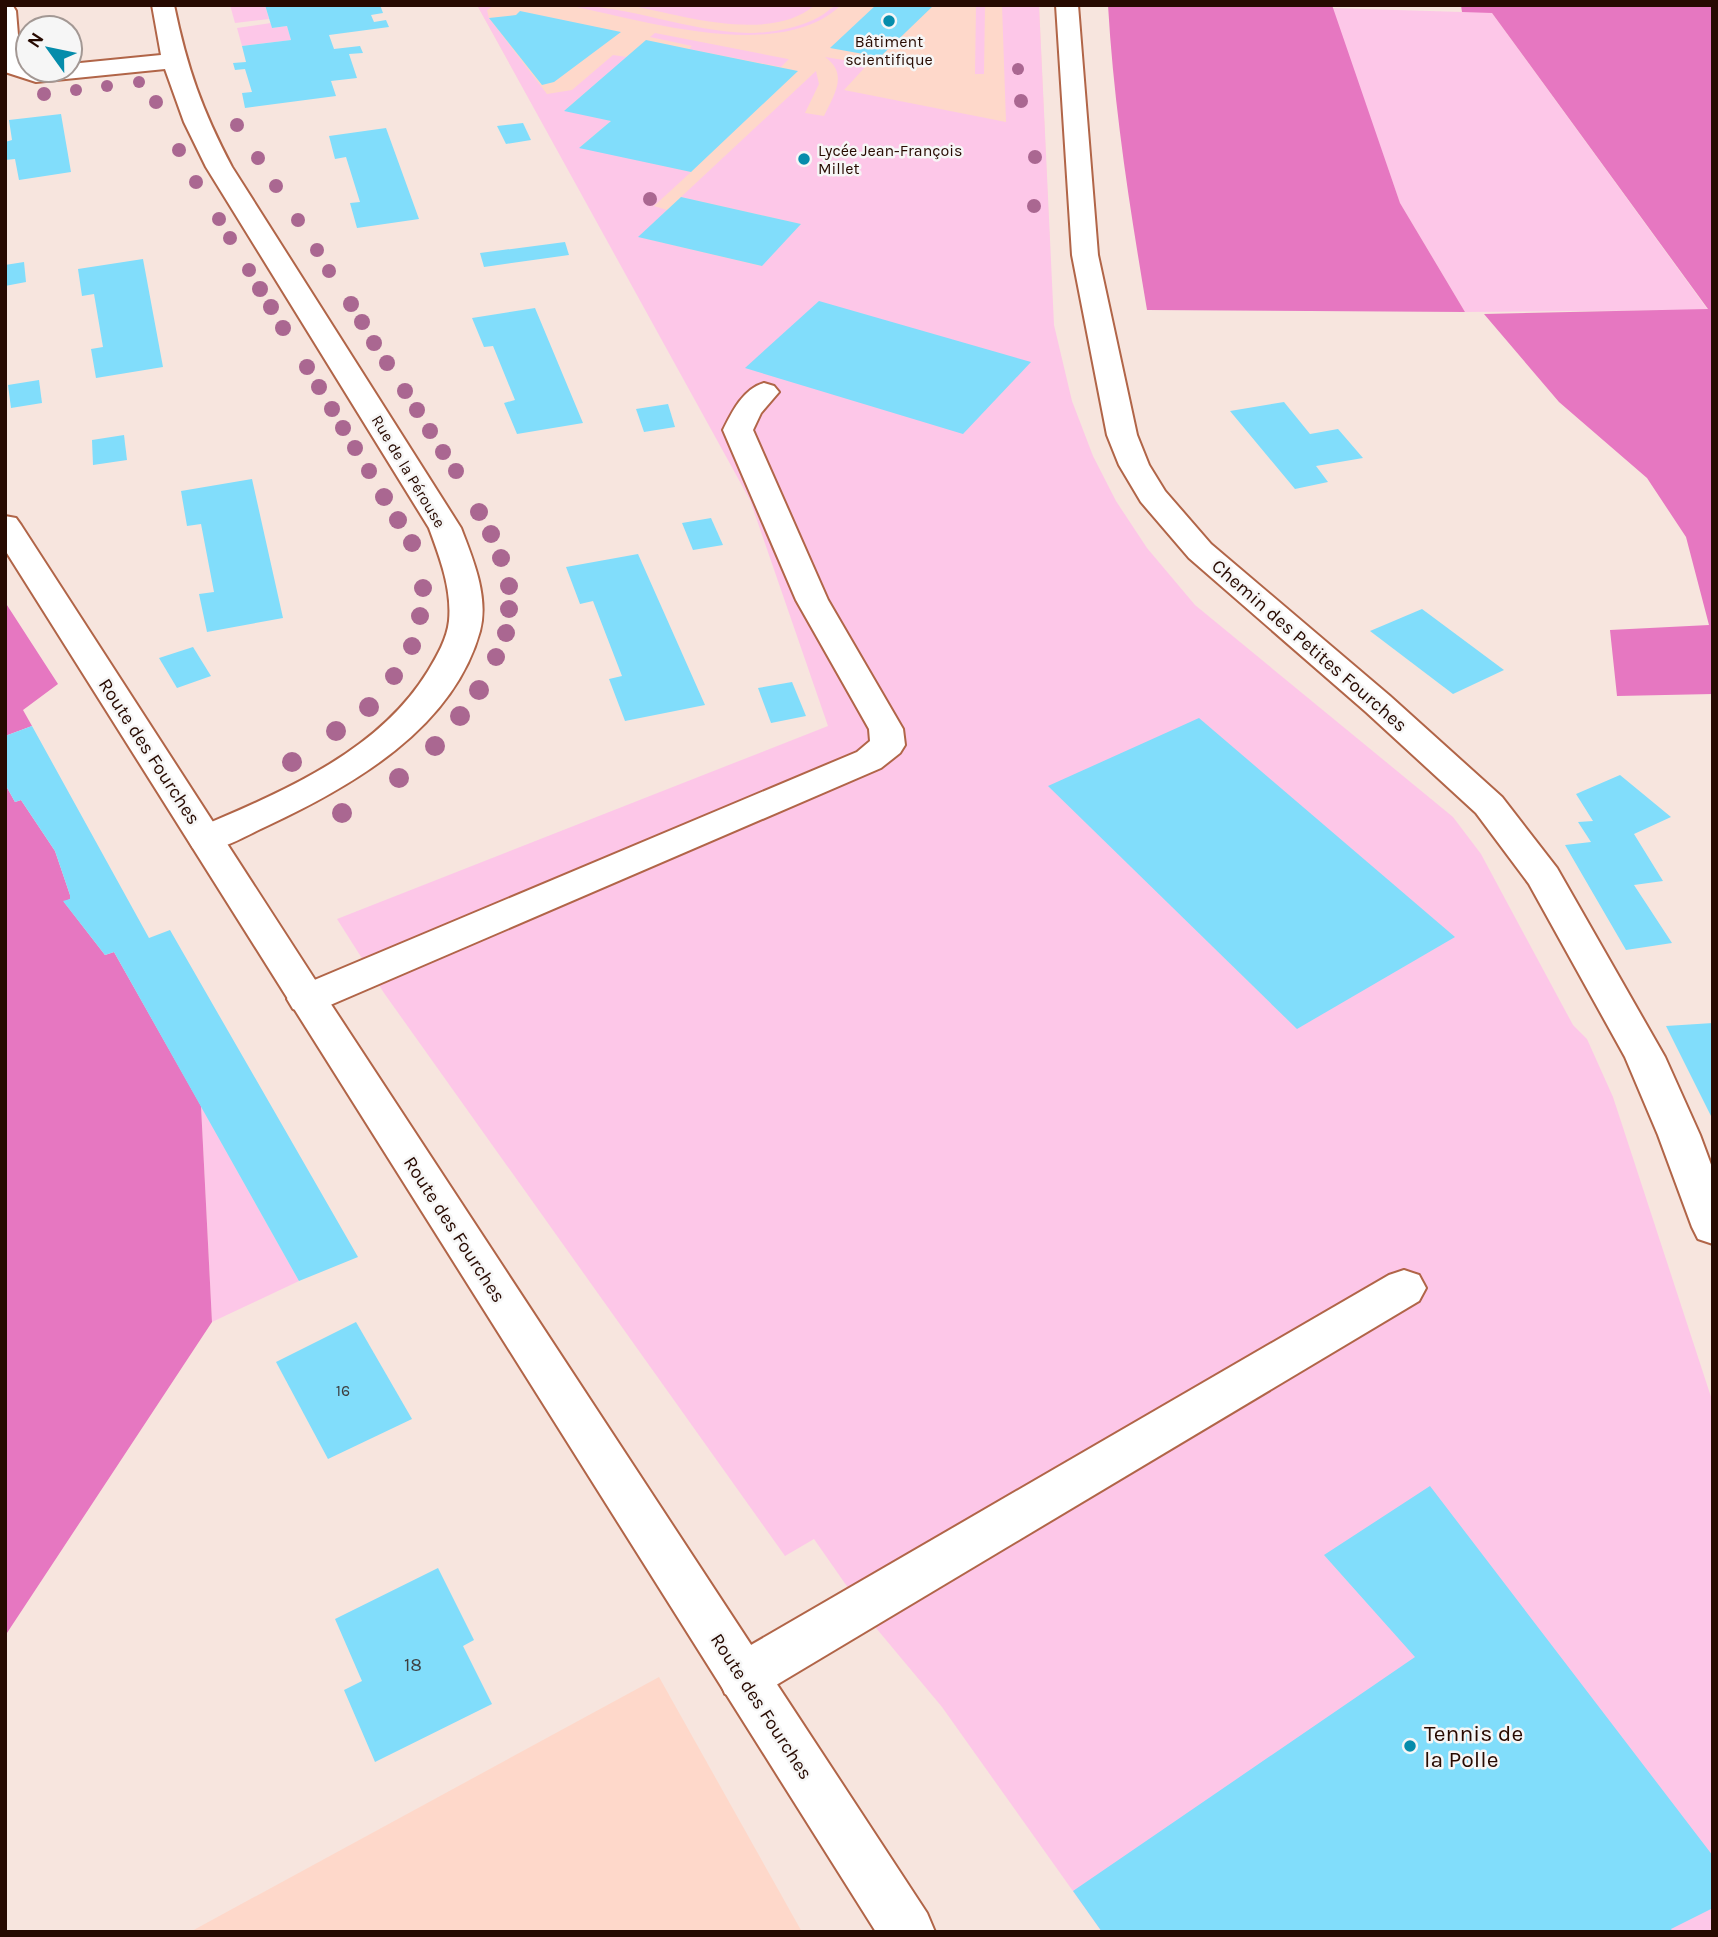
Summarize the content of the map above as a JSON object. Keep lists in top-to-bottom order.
{
  "streets": {
    "street": ["Rue de la Pérouse", "Chemin des Petites Fourches", "Route des Fourches"]
  },
  "crossings": [
    ["Rue de la Pérouse", "Route des Fourches"]
  ],
  "places": ["Bâtiment scientifique", "Lycée Jean-François Millet", "Tennis de la Polle"],
  "house_numbers": ["16", "18"],
  "north": "top left"
}
